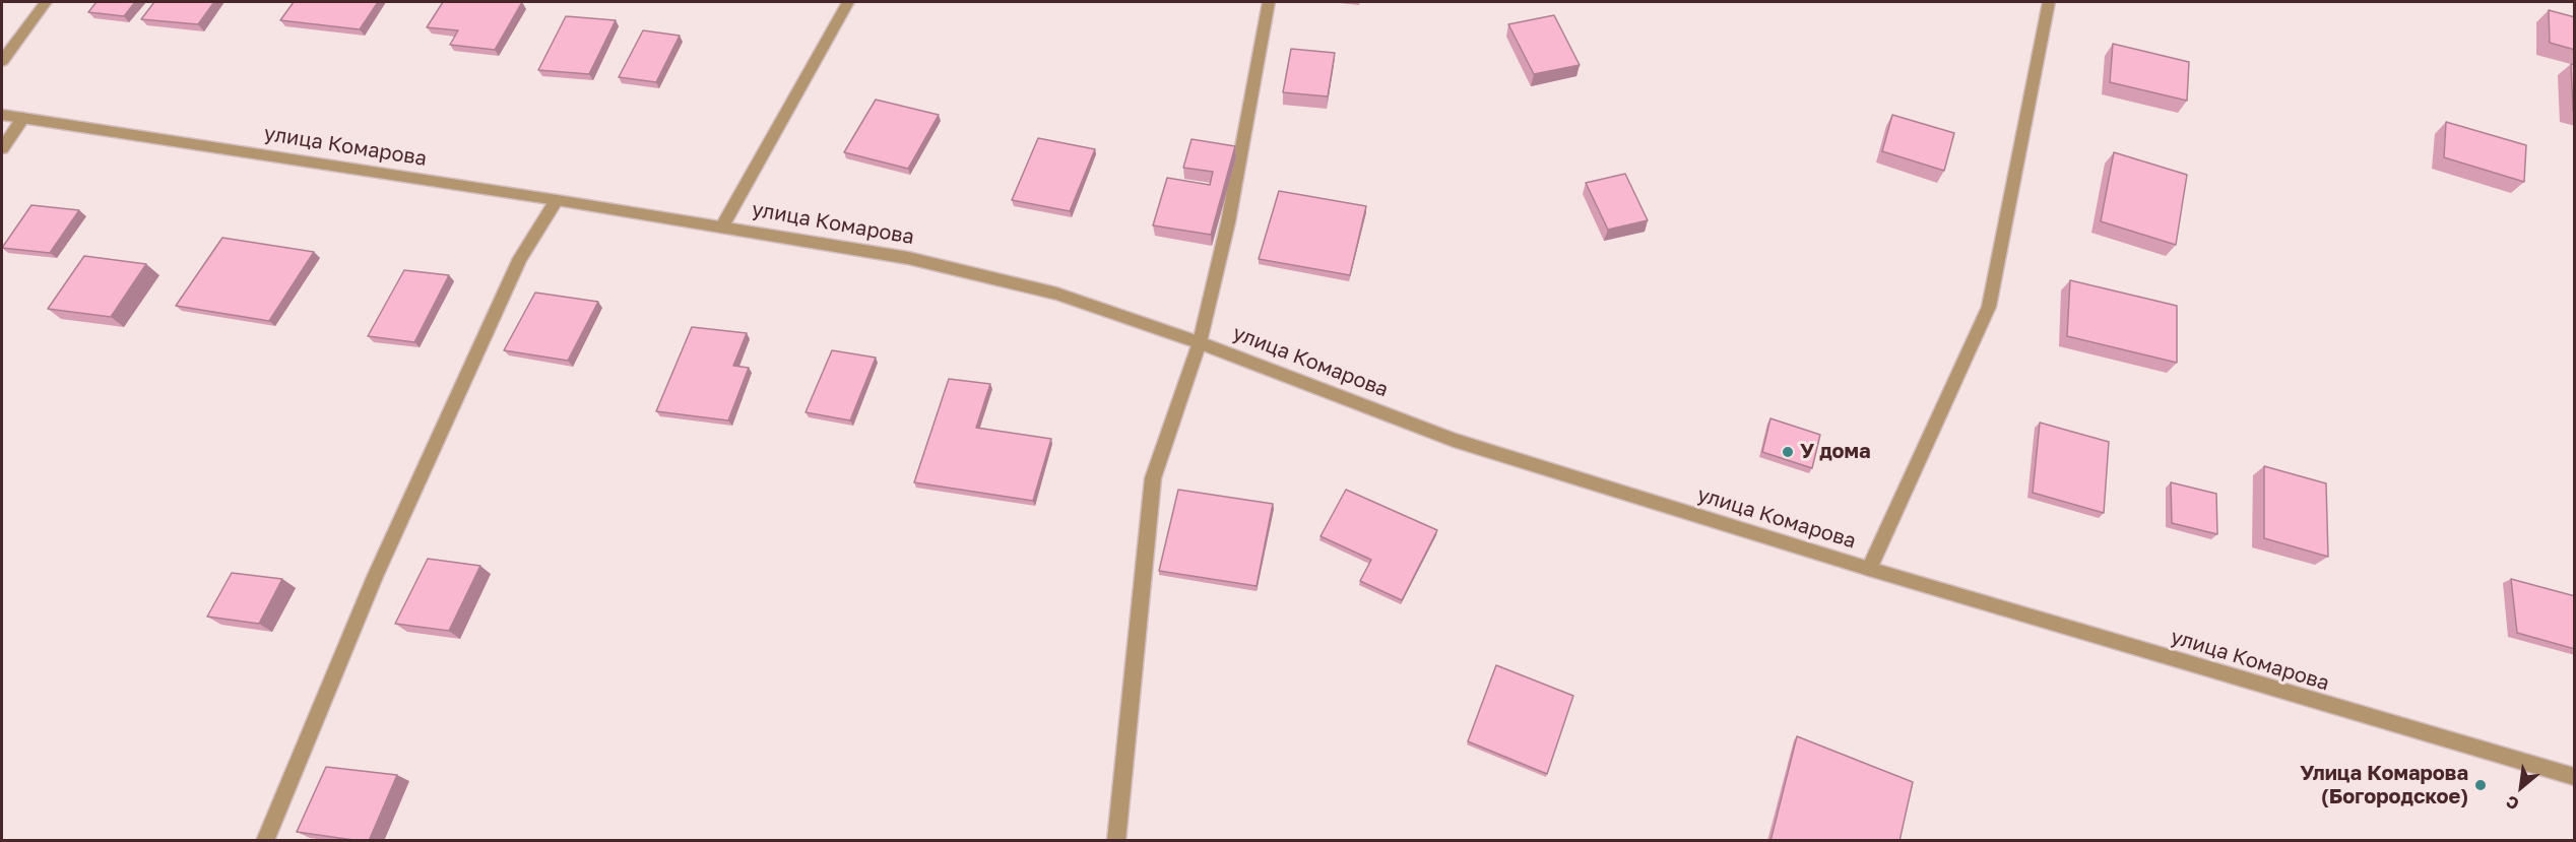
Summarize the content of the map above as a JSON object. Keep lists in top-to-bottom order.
{
  "streets": {
    "street": ["улица Комарова"]
  },
  "places": ["У дома", "Улица Комарова (Богородское)"],
  "north": "bottom left"
}
